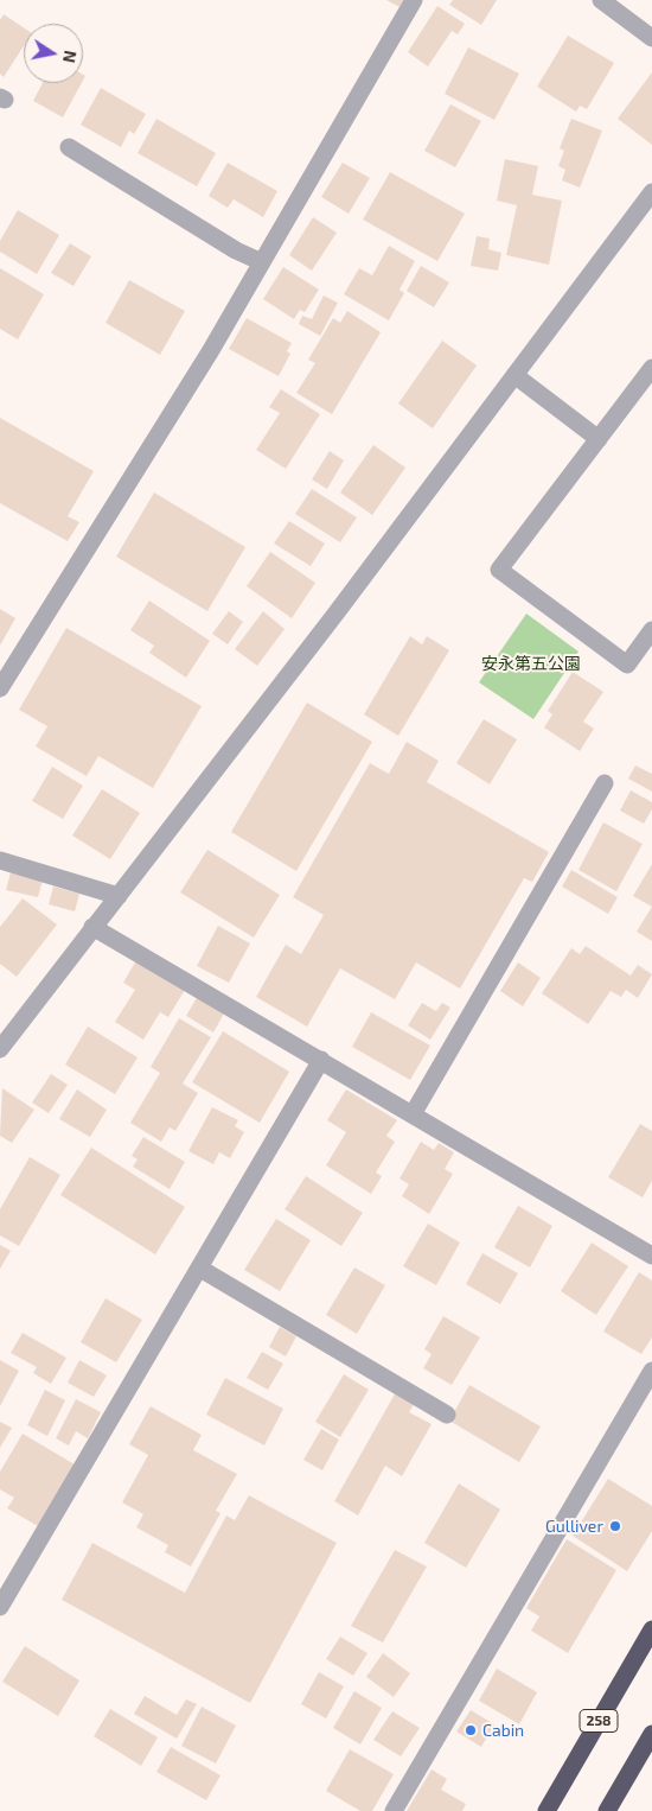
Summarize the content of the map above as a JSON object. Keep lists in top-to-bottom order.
{
  "streets": {
    "highway": ["258"]
  },
  "parks": ["安永第五公園"],
  "places": ["Gulliver", "Cabin"],
  "north": "right"
}
